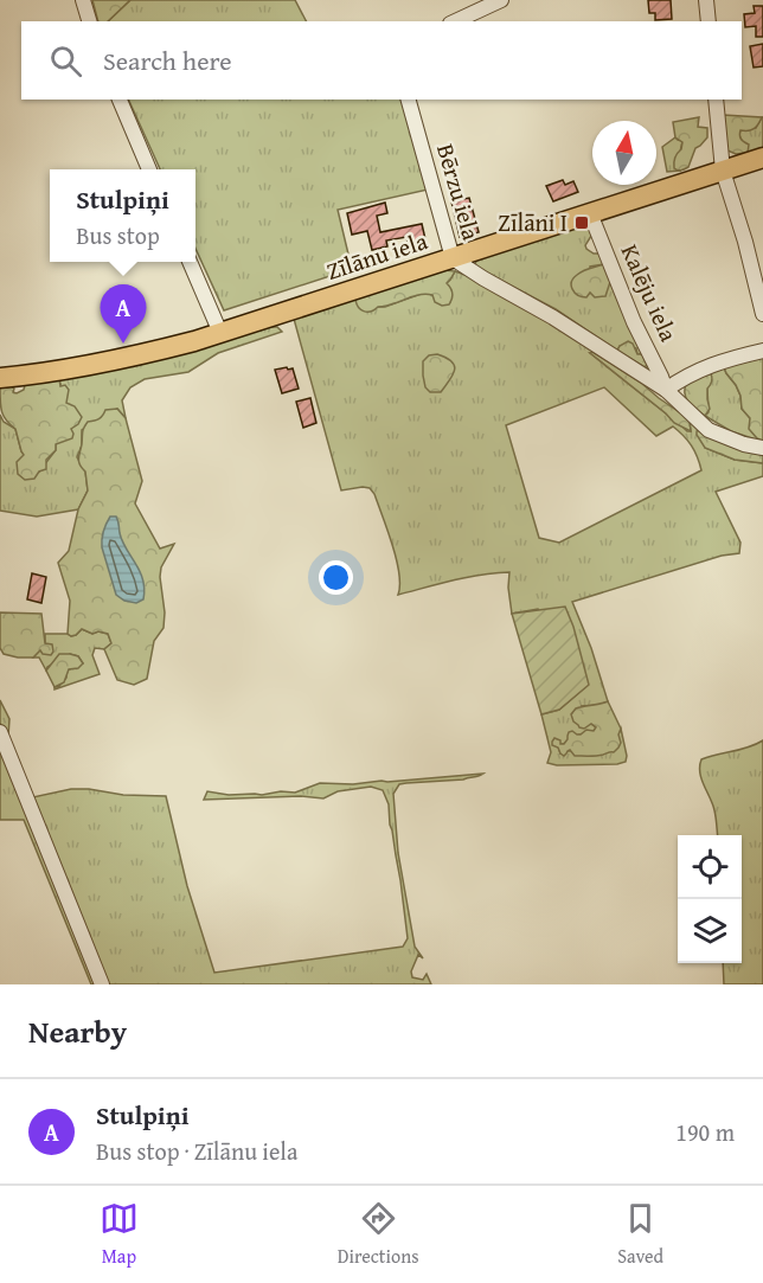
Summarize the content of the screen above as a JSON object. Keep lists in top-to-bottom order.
{
  "streets": {
    "highway": ["Zīlānu iela"],
    "street": ["Bērzu iela", "Kalēju iela"]
  },
  "crossings": [
    ["Bērzu iela", "Zīlānu iela"],
    ["Zīlānu iela", "Kalēju iela"]
  ],
  "places": {
    "transit": ["Zīlāni I"]
  },
  "north": "top",
  "page": {
    "search": "Search here",
    "popup": ["Stulpiņi", "Bus stop"],
    "pins": "A",
    "heading": "Nearby",
    "list": [
      {
        "mark": "A",
        "name": "Stulpiņi",
        "note": "Bus stop · Zīlānu iela",
        "value": "190 m"
      }
    ],
    "nav": ["Map", "Directions", "Saved"]
  }
}
